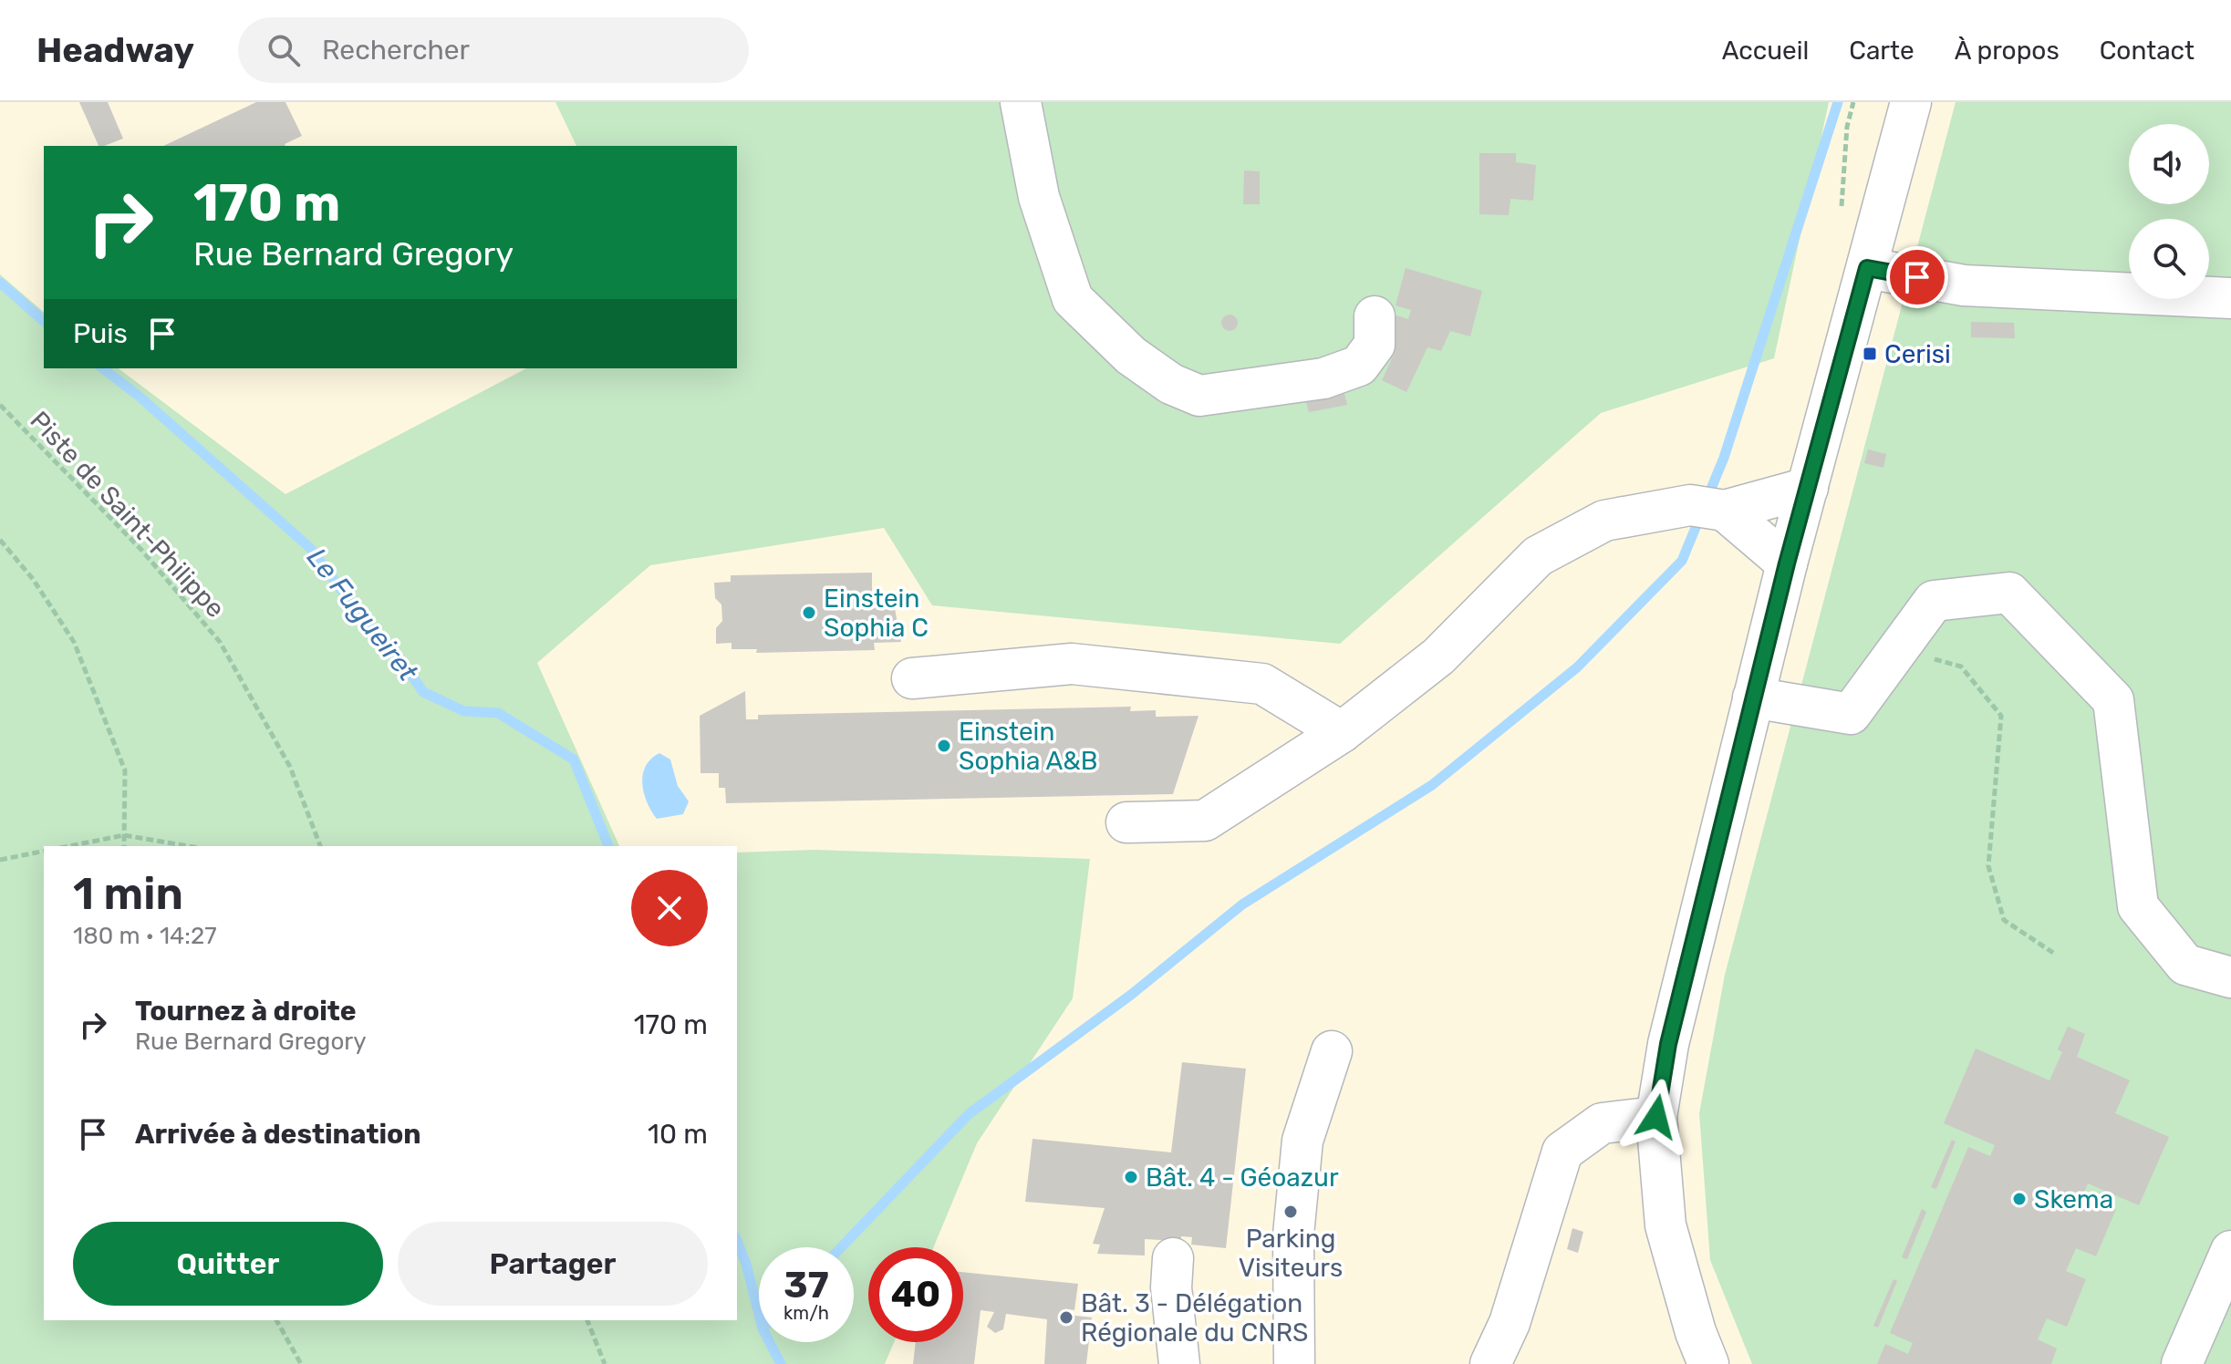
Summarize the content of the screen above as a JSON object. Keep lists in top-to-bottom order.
{
  "streets": {
    "path": ["Piste de Saint-Philippe"]
  },
  "water": ["Le Fugueiret"],
  "places": {
    "transit": ["Cerisi"],
    "other": [
      "Einstein Sophia C",
      "Einstein Sophia A&B",
      "Bât. 4 - Géoazur",
      "Skema",
      "Parking Visiteurs",
      "Bât. 3 - Délégation Régionale du CNRS"
    ]
  },
  "page": {
    "header": "Headway",
    "search": "Rechercher",
    "nav": [
      "Accueil",
      "Carte",
      "À propos",
      "Contact"
    ],
    "turn": ["170 m", "Rue Bernard Gregory"],
    "then": "Puis",
    "heading": ["1 min", "180 m · 14:27"],
    "list": [
      {
        "name": "Tournez à droite",
        "note": "Rue Bernard Gregory",
        "value": "170 m"
      },
      {
        "name": "Arrivée à destination",
        "value": "10 m"
      }
    ],
    "buttons": ["Quitter", "Partager"],
    "speed": "37 km/h",
    "limit": "40"
  }
}
